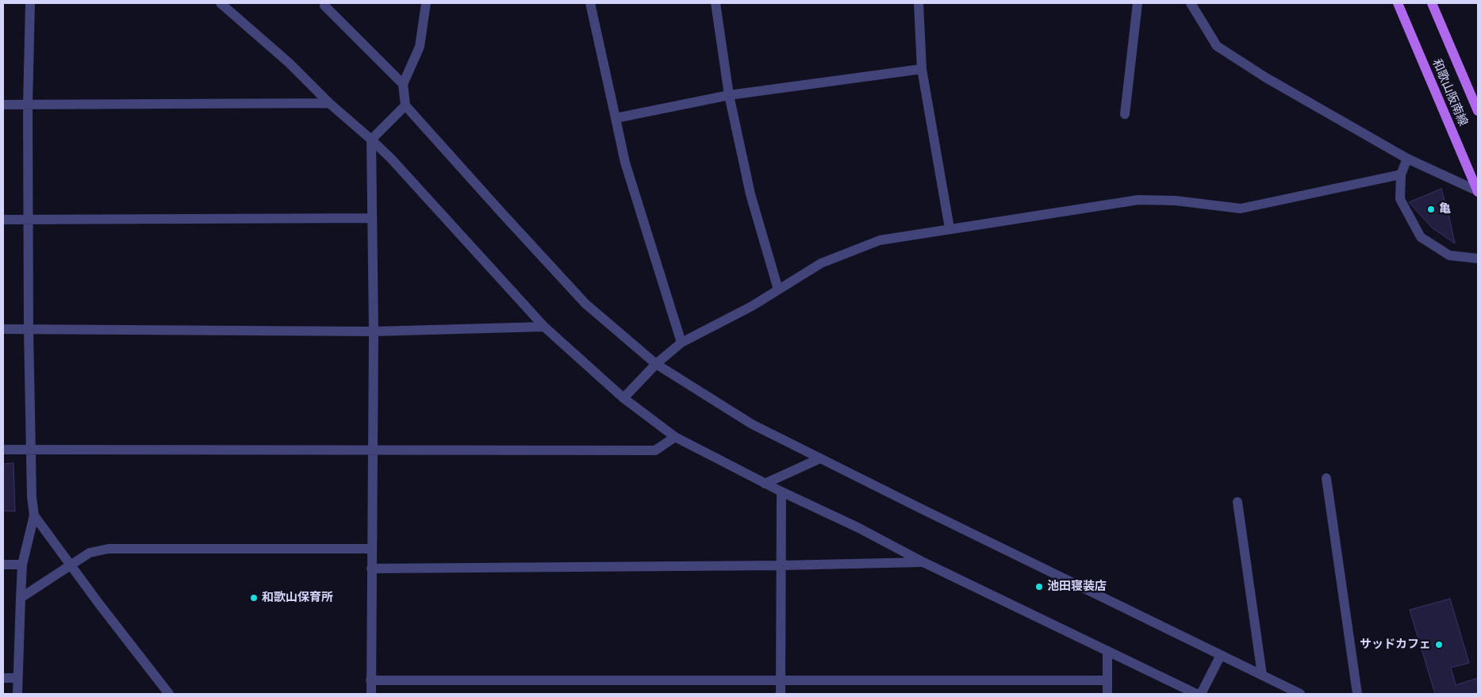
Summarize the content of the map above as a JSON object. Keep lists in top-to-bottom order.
{
  "streets": {
    "main road": ["和歌山阪南線"]
  },
  "places": [
    "亀",
    "池田寝装店",
    "和歌山保育所",
    "サッドカフェ"
  ]
}
